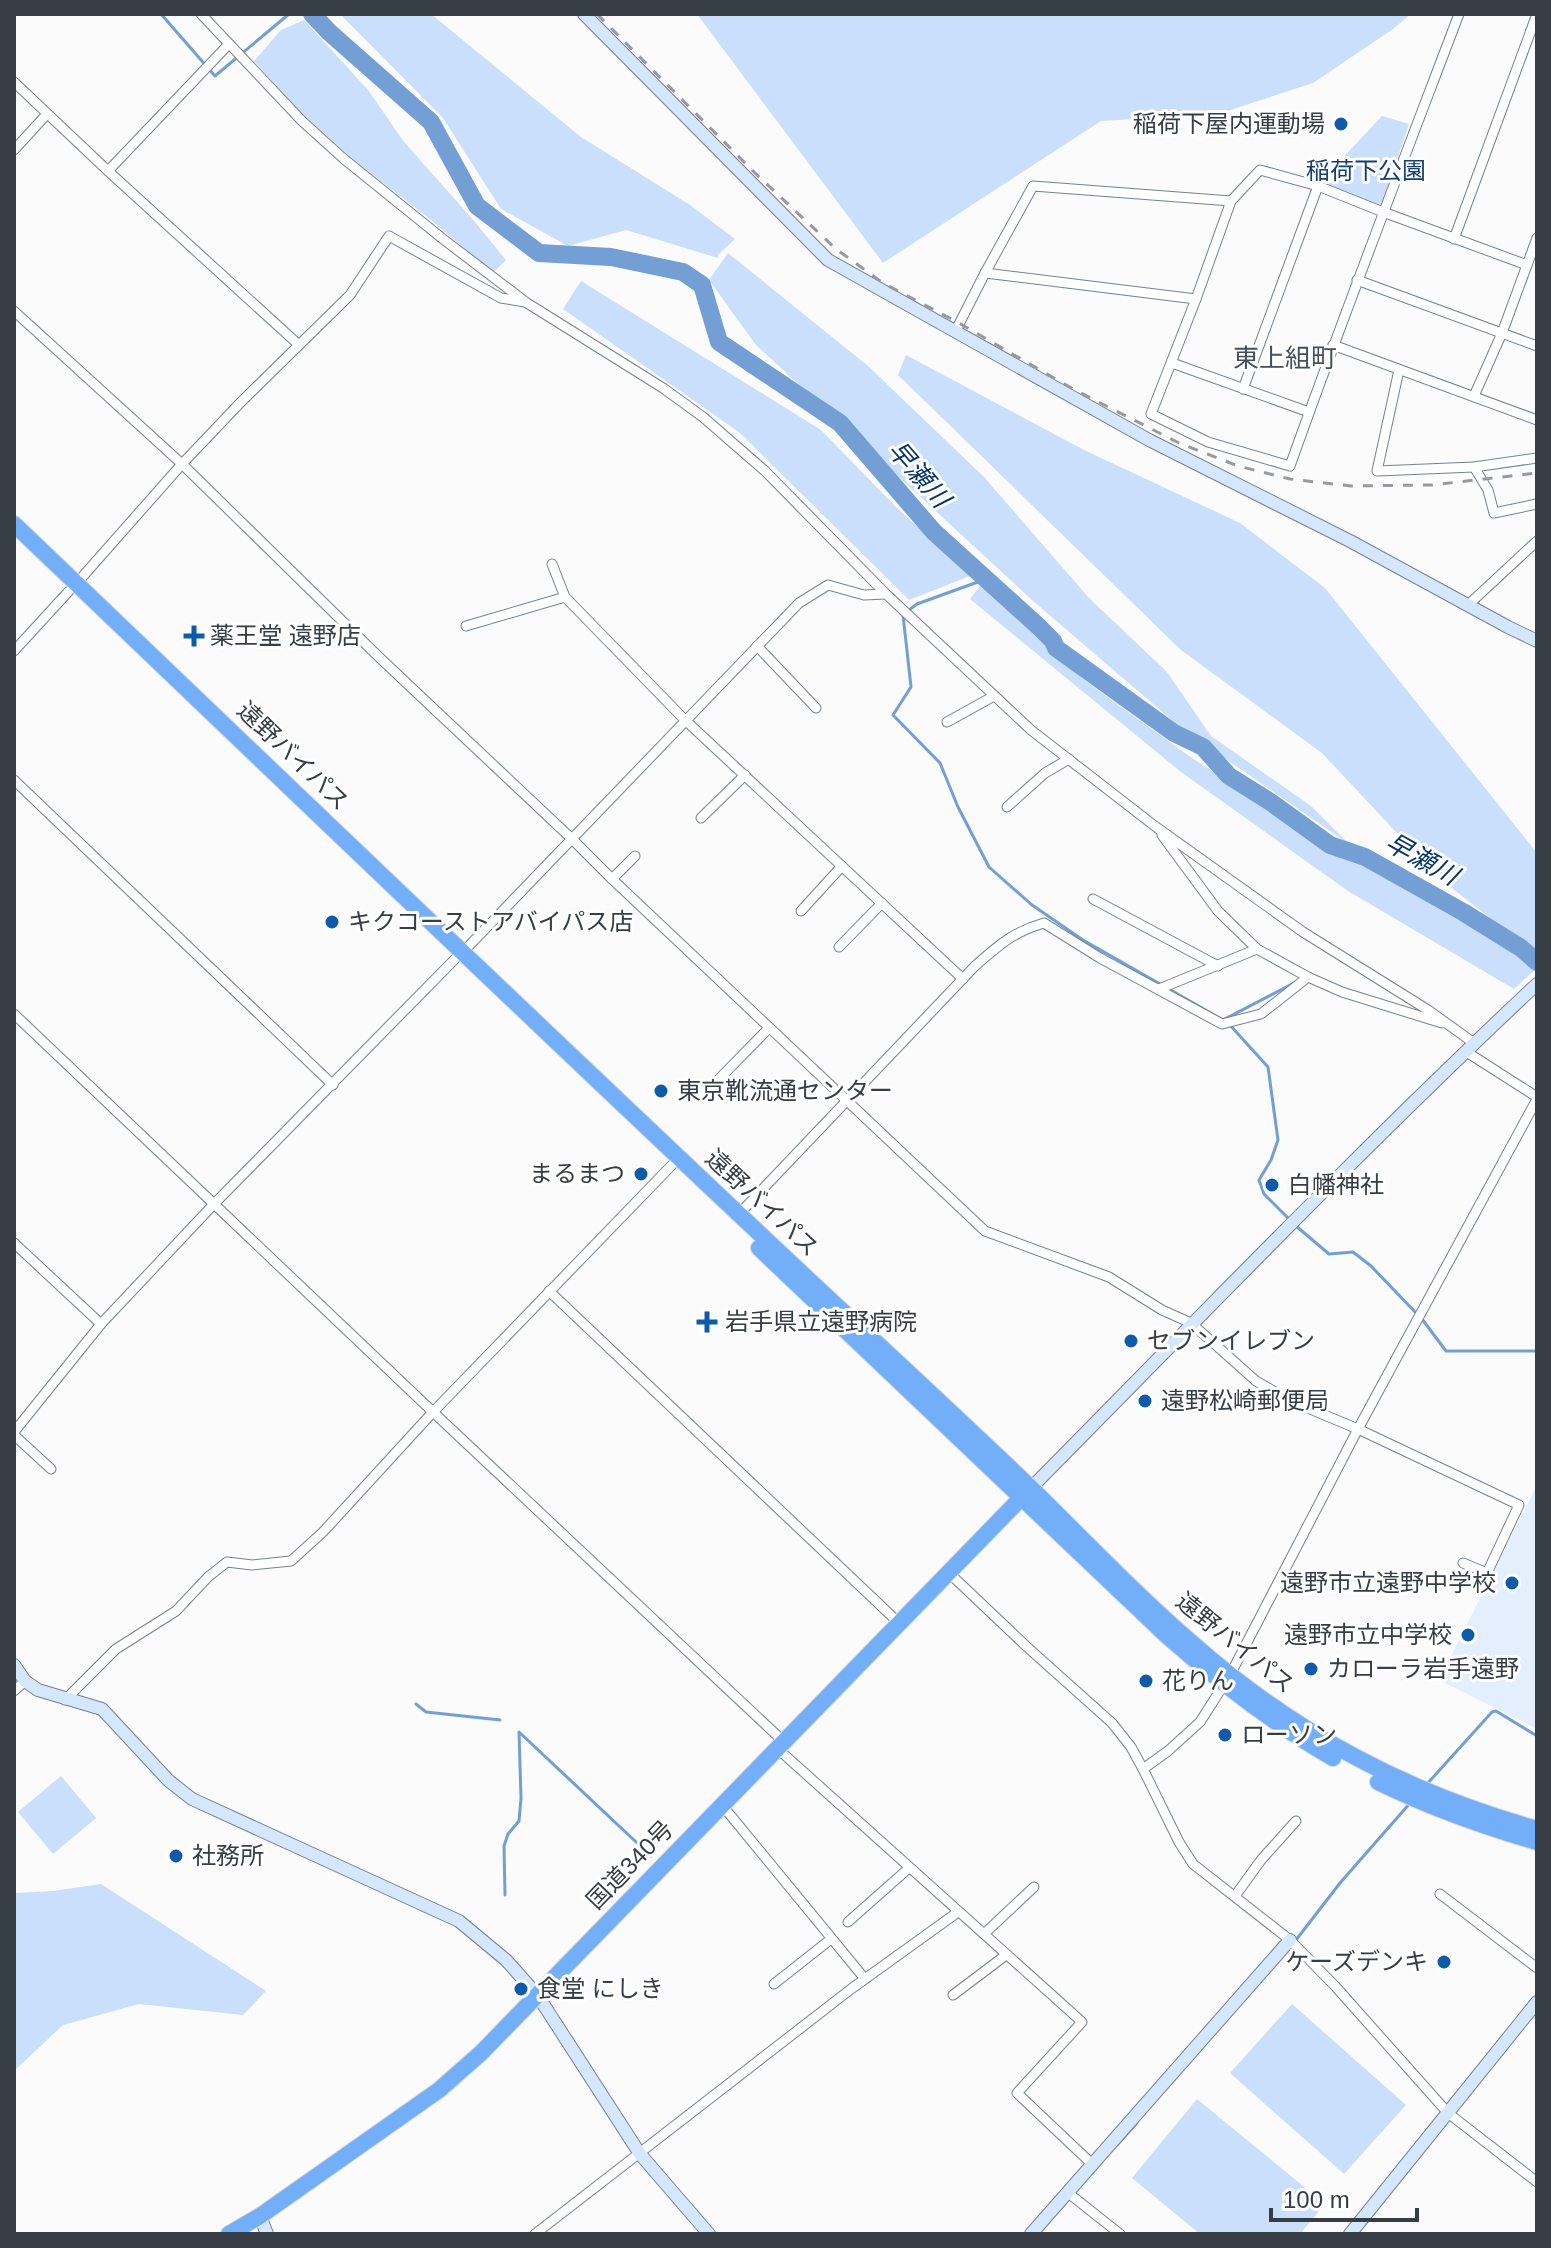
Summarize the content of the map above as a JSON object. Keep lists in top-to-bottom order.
{
  "streets": {
    "highway": ["遠野バイパス", "国道340号"]
  },
  "crossings": [
    ["遠野バイパス", "国道340号"]
  ],
  "districts": ["東上組町"],
  "water": ["早瀬川"],
  "parks": ["稲荷下公園"],
  "places": {
    "other": [
      "稲荷下屋内運動場",
      "キクコーストアバイパス店",
      "東京靴流通センター",
      "まるまつ",
      "白幡神社",
      "セブンイレブン",
      "遠野松崎郵便局",
      "遠野市立遠野中学校",
      "遠野市立中学校",
      "カローラ岩手遠野",
      "花りん",
      "ローソン",
      "社務所",
      "ケーズデンキ",
      "食堂 にしき"
    ],
    "health": ["薬王堂 遠野店", "岩手県立遠野病院"]
  },
  "scale_bar": "100 m"
}
